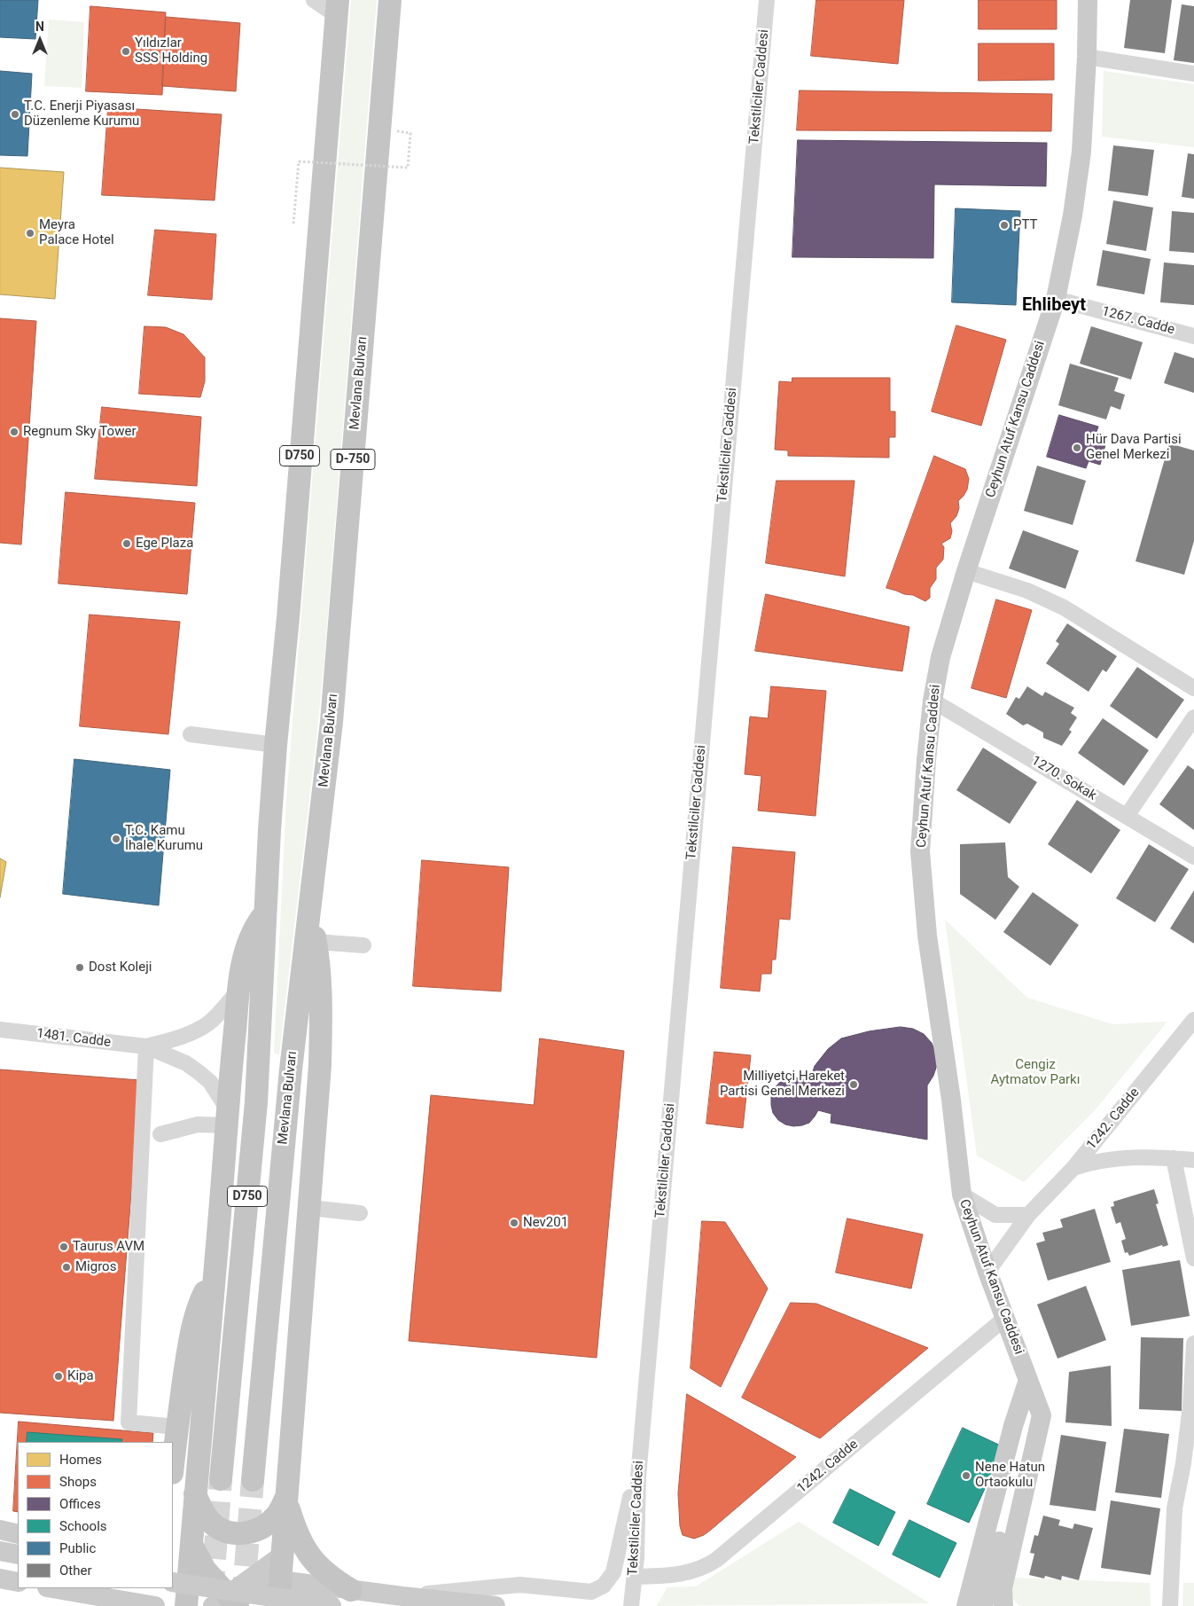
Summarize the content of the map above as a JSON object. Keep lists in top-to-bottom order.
{
  "streets": {
    "highway": ["Mevlana Bulvarı", "D750", "D-750"],
    "main road": ["Ceyhun Atuf Kansu Caddesi"],
    "street": [
      "Tekstilciler Caddesi",
      "1267. Cadde",
      "1270. Sokak",
      "1481. Cadde",
      "1242. Cadde"
    ]
  },
  "crossings": [
    ["Tekstilciler Caddesi", "1242. Cadde"],
    ["1267. Cadde", "Ceyhun Atuf Kansu Caddesi"],
    ["Ceyhun Atuf Kansu Caddesi", "1270. Sokak"],
    ["Ceyhun Atuf Kansu Caddesi", "1242. Cadde"]
  ],
  "districts": ["Ehlibeyt"],
  "parks": ["Cengiz Aytmatov Parkı"],
  "places": [
    "Yıldızlar SSS Holding",
    "T.C. Enerji Piyasası Düzenleme Kurumu",
    "PTT",
    "Meyra Palace Hotel",
    "Regnum Sky Tower",
    "Hür Dava Partisi Genel Merkezi",
    "Ege Plaza",
    "T.C. Kamu İhale Kurumu",
    "Dost Koleji",
    "Milliyetçi Hareket Partisi Genel Merkezi",
    "Nev201",
    "Taurus AVM",
    "Migros",
    "Kipa",
    "Nene Hatun Ortaokulu"
  ],
  "legend": [
    "Homes",
    "Shops",
    "Offices",
    "Schools",
    "Public",
    "Other"
  ],
  "north": "top"
}
